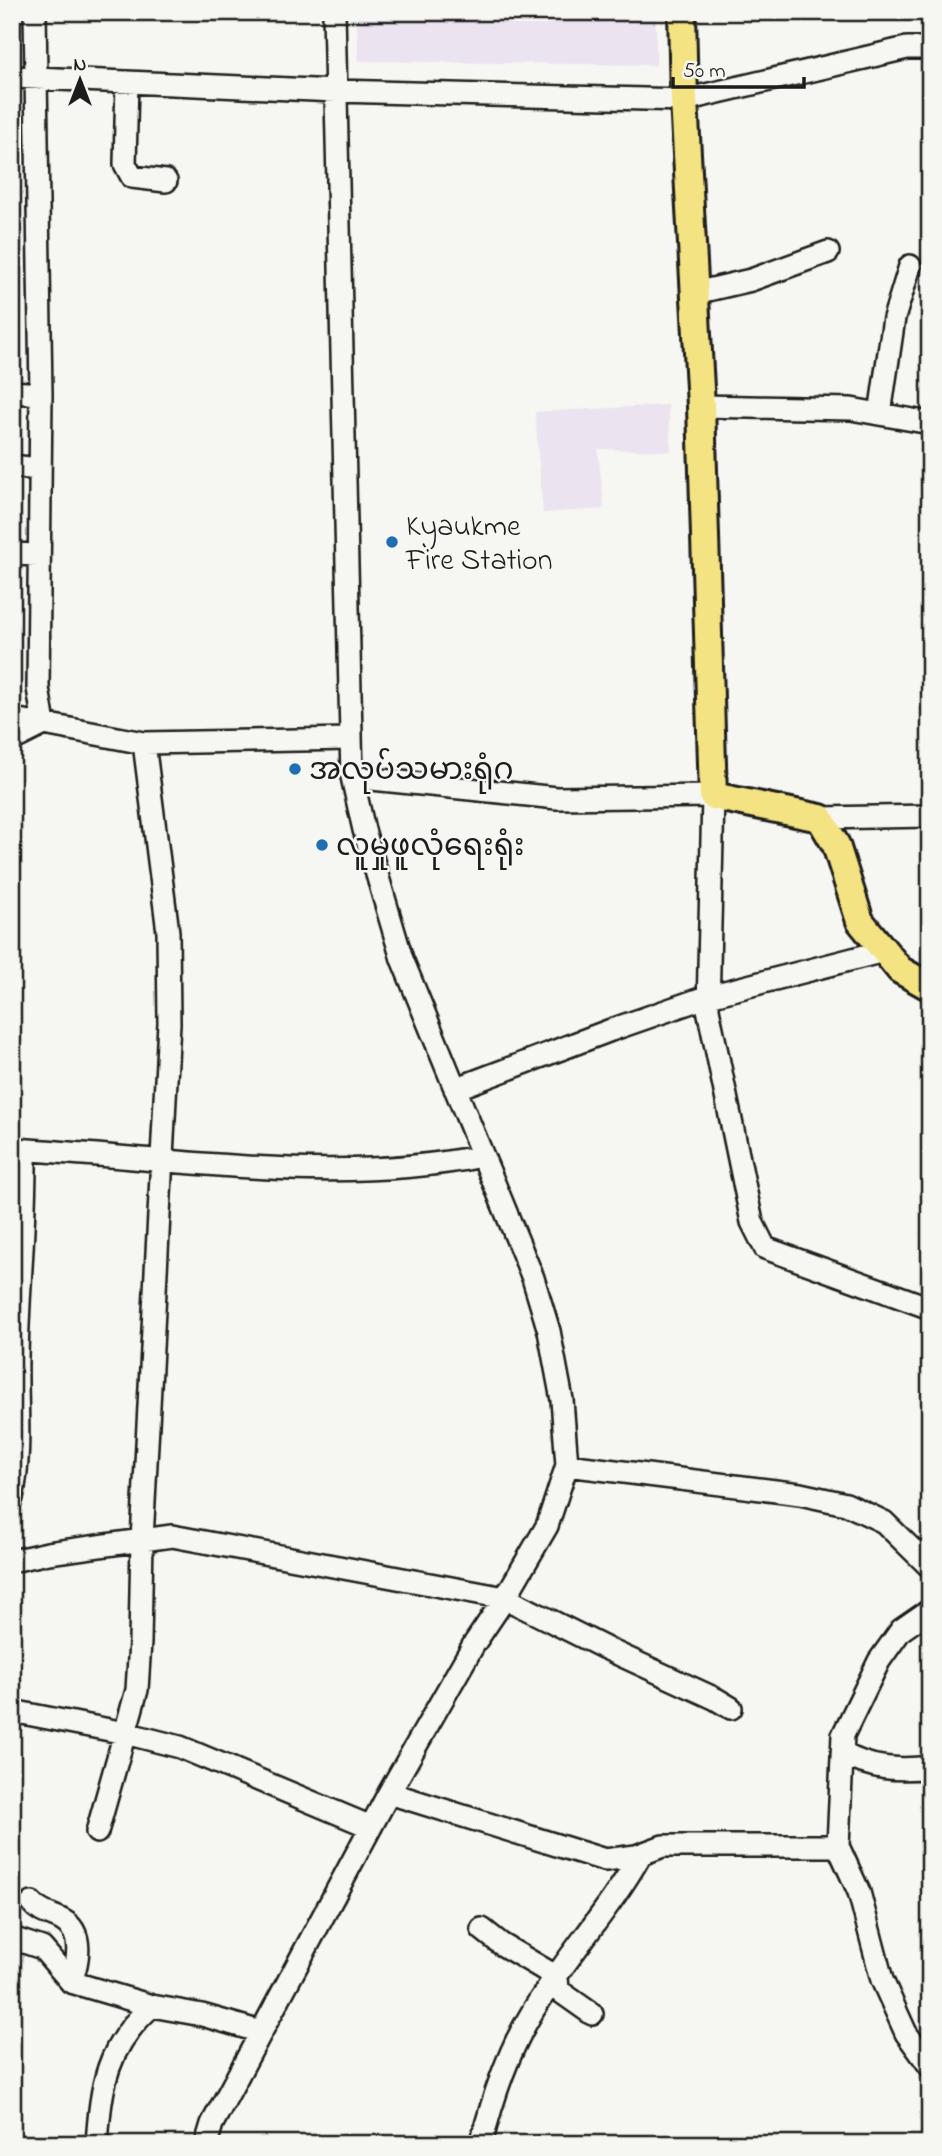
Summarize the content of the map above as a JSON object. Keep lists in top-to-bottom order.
{
  "places": ["Kyaukme Fire Station", "အလုပ်သမားရုံဂ", "လူမှုဖူလုံရေးရုံး"],
  "scale_bar": "50 m",
  "north": "top"
}
